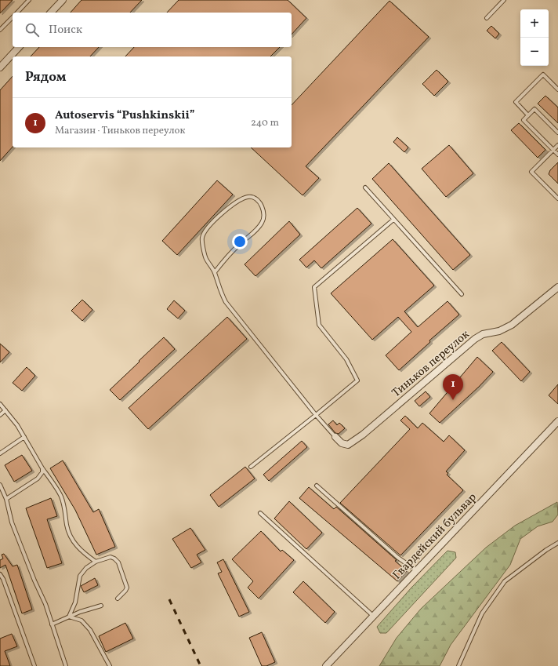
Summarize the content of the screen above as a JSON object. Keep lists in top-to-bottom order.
{
  "streets": {
    "street": ["Тиньков переулок", "Гвардейский бульвар"]
  },
  "page": {
    "map_buttons": ["+", "−"],
    "search": "Поиск",
    "heading": "Рядом",
    "list": [
      {
        "mark": "1",
        "name": "Autoservis “Pushkinskii”",
        "note": "Магазин · Тиньков переулок",
        "value": "240 m"
      }
    ],
    "pins": "1"
  }
}
